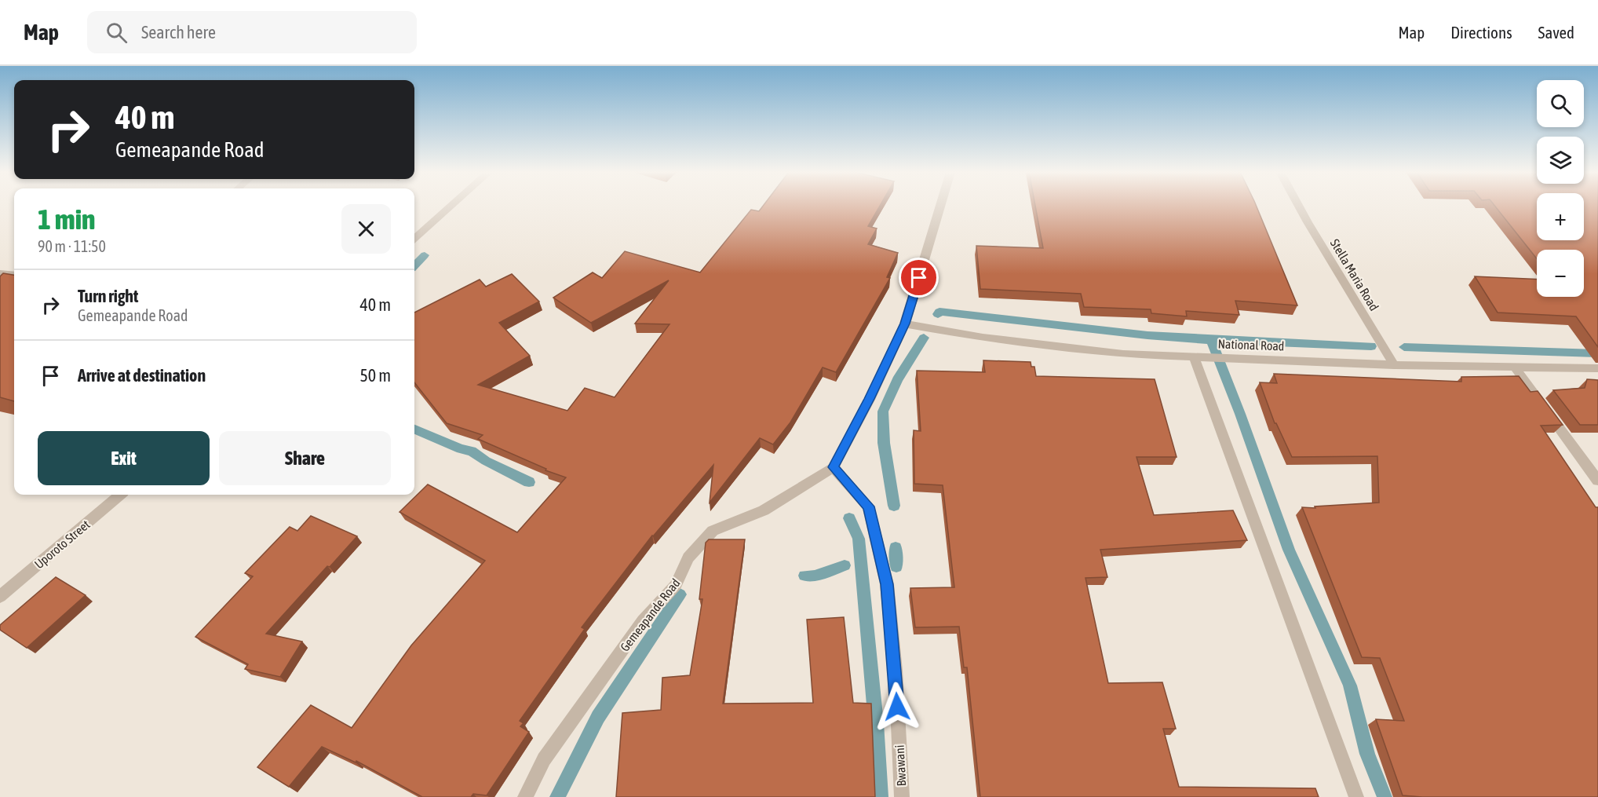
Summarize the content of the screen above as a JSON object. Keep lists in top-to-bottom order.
{
  "streets": {
    "street": [
      "Stella Maria Road",
      "National Road",
      "Uporoto Street",
      "Gemeapande Road",
      "Bwawani"
    ]
  },
  "crossings": [
    ["Stella Maria Road", "National Road"],
    ["Gemeapande Road", "Bwawani"]
  ],
  "page": {
    "header": "Map",
    "search": "Search here",
    "nav": ["Map", "Directions", "Saved"],
    "map_buttons": ["+", "−"],
    "turn": ["40 m", "Gemeapande Road"],
    "heading": ["1 min", "90 m · 11:50"],
    "list": [
      {
        "name": "Turn right",
        "note": "Gemeapande Road",
        "value": "40 m"
      },
      {
        "name": "Arrive at destination",
        "value": "50 m"
      }
    ],
    "buttons": ["Exit", "Share"]
  }
}
